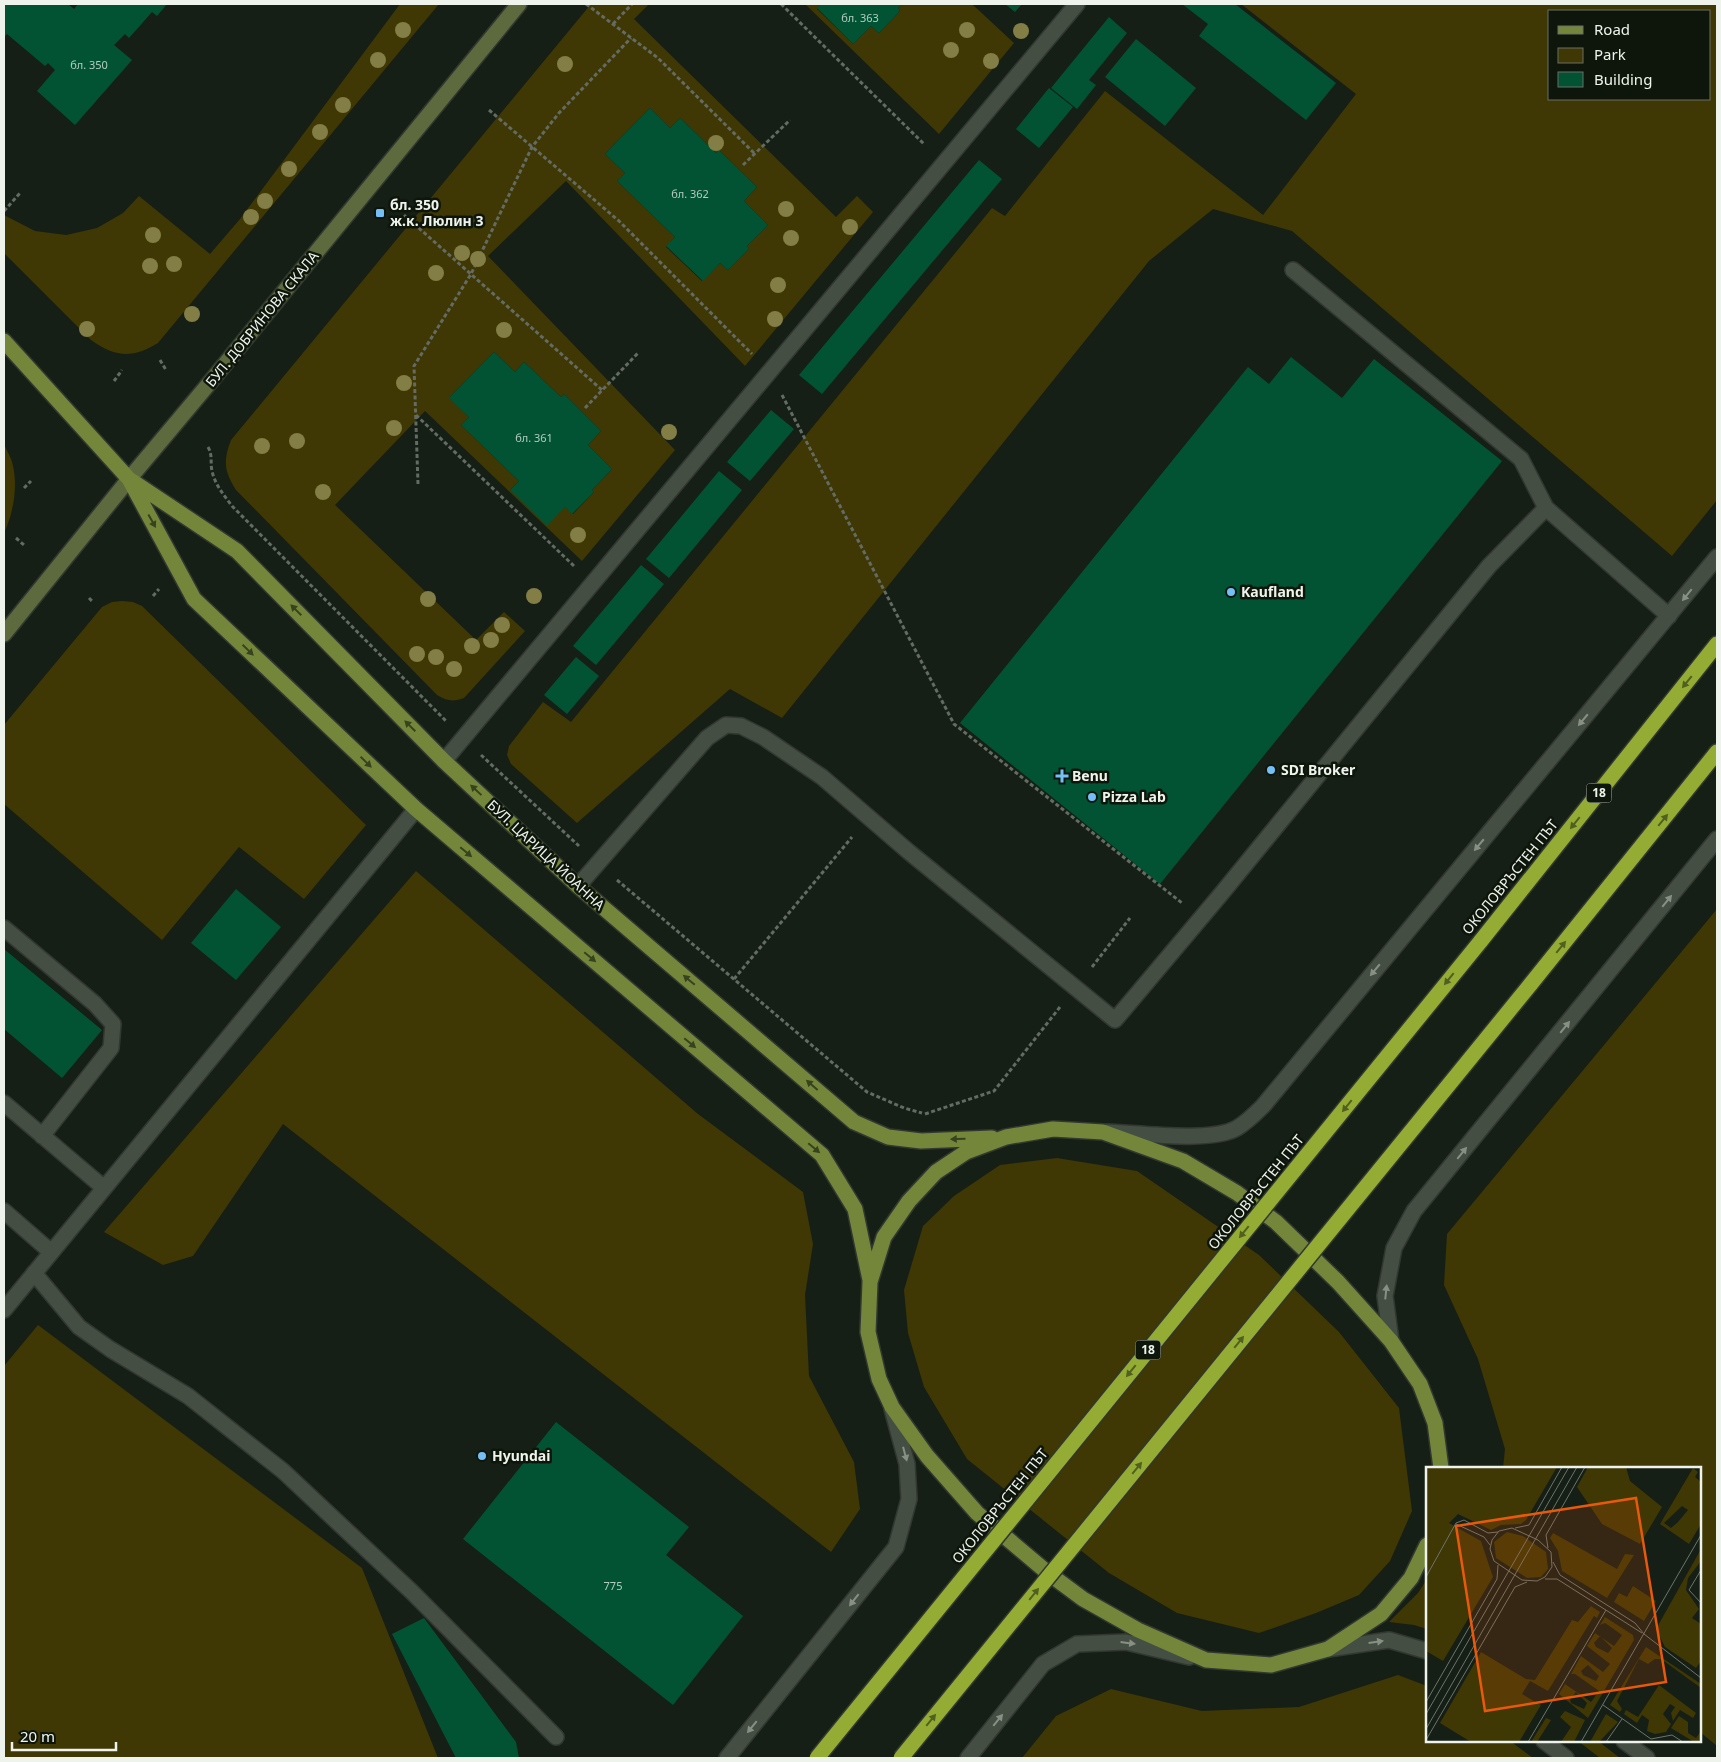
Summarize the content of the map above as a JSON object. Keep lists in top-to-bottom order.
{
  "streets": {
    "highway": ["18", "ОКОЛОВРЪСТЕН ПЪТ"],
    "main road": ["БУЛ. ДОБРИНОВА СКАЛА", "БУЛ. ЦАРИЦА ЙОАННА"]
  },
  "crossings": [
    ["БУЛ. ДОБРИНОВА СКАЛА", "БУЛ. ЦАРИЦА ЙОАННА"]
  ],
  "places": {
    "transit": ["бл. 350 ж.к. Люлин 3"],
    "other": [
      "Kaufland",
      "SDI Broker",
      "Pizza Lab",
      "Hyundai"
    ],
    "health": ["Benu"]
  },
  "house_numbers": [
    "бл. 363",
    "бл. 350",
    "бл. 362",
    "бл. 361",
    "775"
  ],
  "legend": ["Road", "Park", "Building"],
  "scale_bar": "20 m"
}
